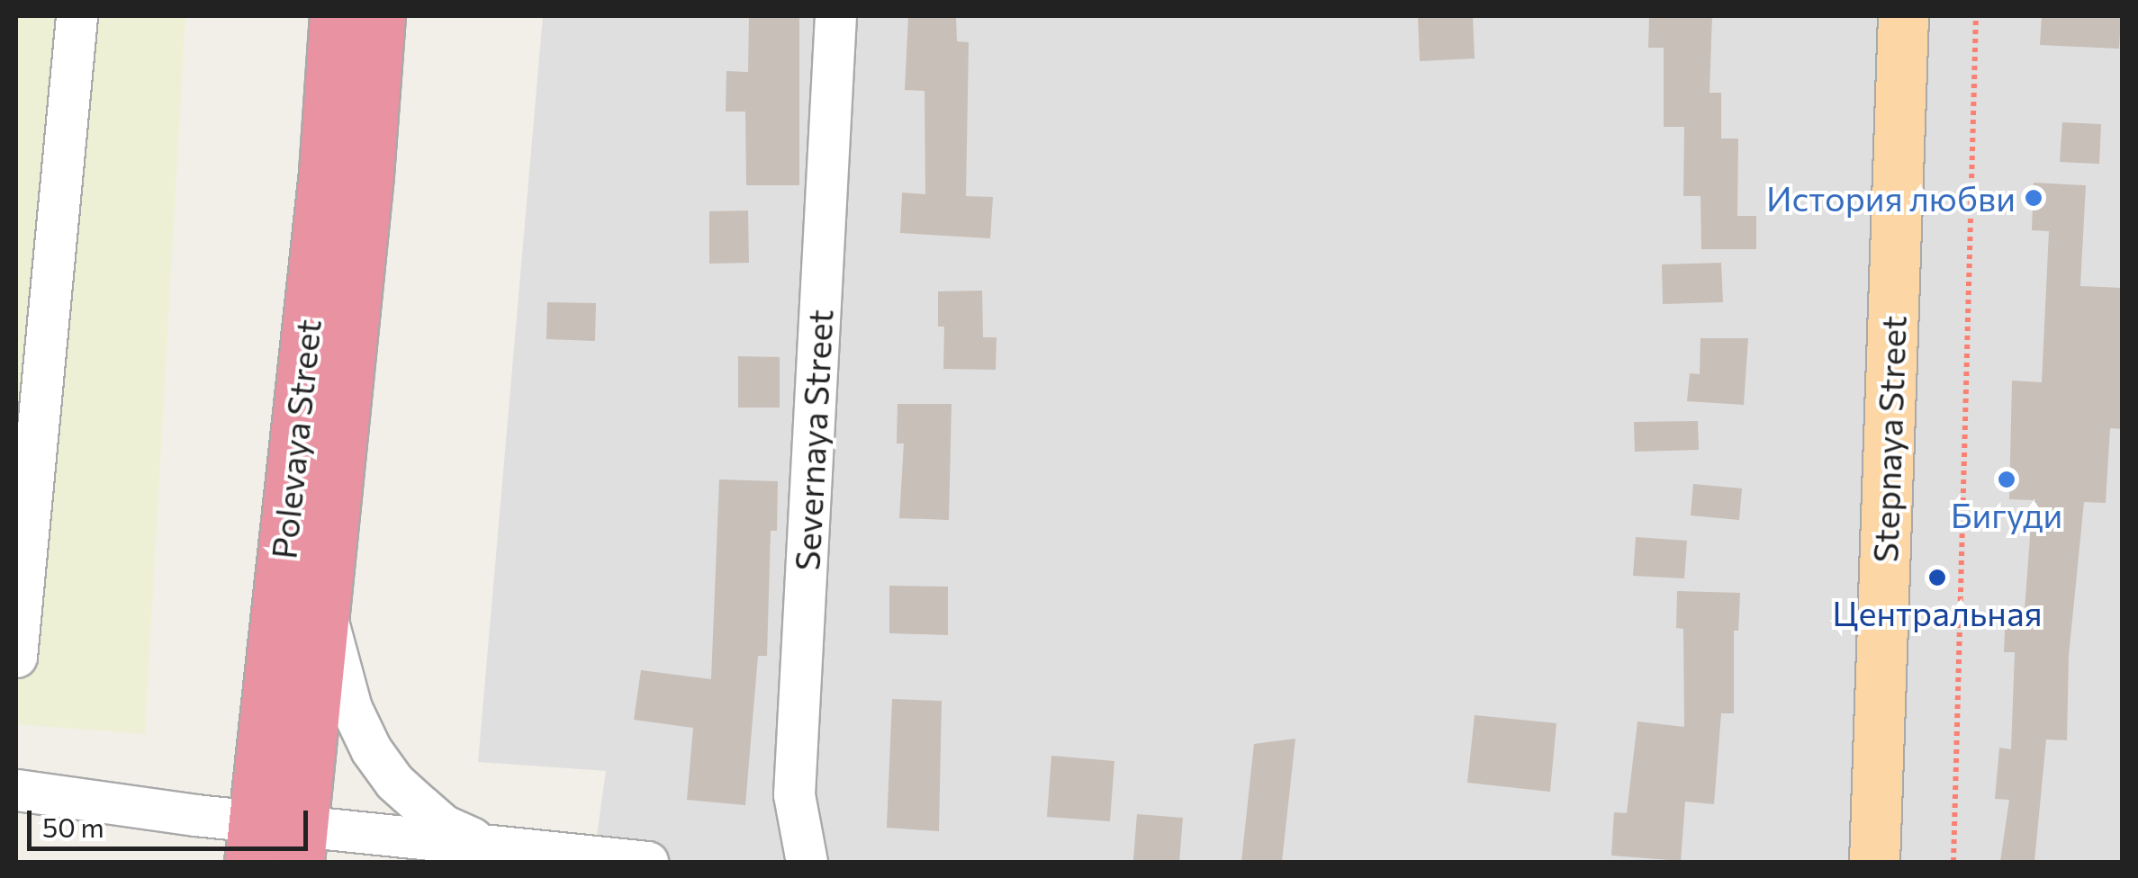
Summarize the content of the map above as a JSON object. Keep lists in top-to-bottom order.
{
  "streets": {
    "highway": ["Polevaya Street"],
    "main road": ["Stepnaya Street"],
    "street": ["Severnaya Street"]
  },
  "places": ["История любви", "Бигуди", "Центральная"],
  "scale_bar": "50 m"
}
